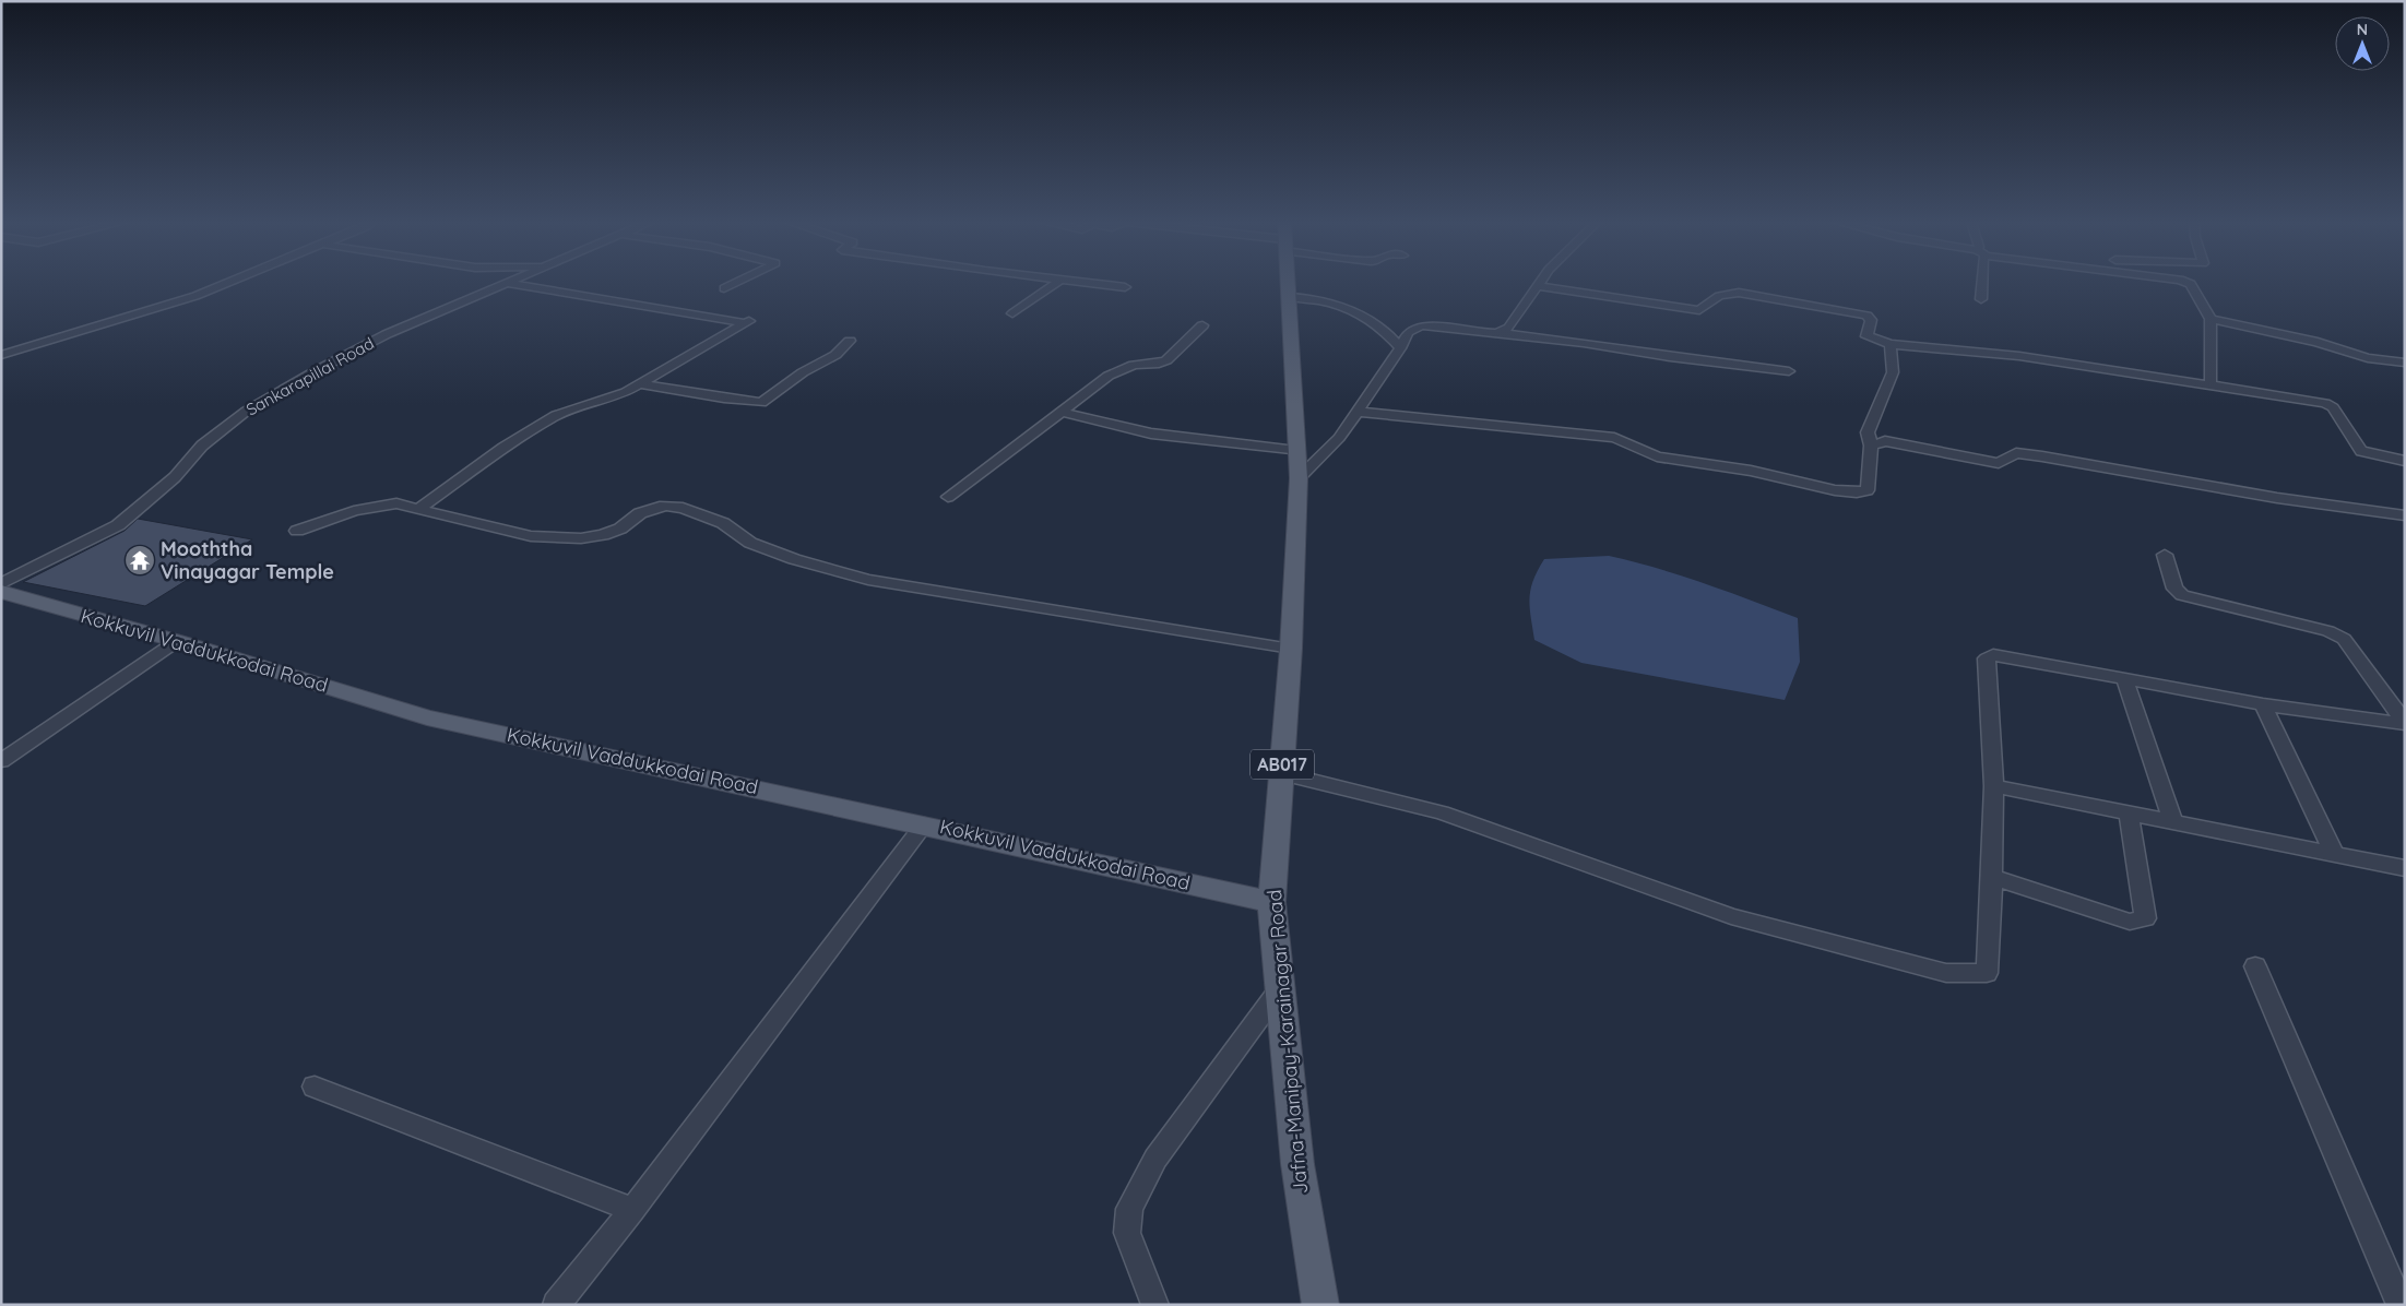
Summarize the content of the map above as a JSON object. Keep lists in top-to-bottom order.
{
  "streets": {
    "main road": ["Kokkuvil Vaddukkodai Road", "AB017", "Jafna-Manipay-Karainagar Road"],
    "street": ["Sankarapillai Road"]
  },
  "crossings": [
    ["Kokkuvil Vaddukkodai Road", "Jafna-Manipay-Karainagar Road"]
  ],
  "places": {
    "temple": ["Mooththa Vinayagar Temple"]
  },
  "north": "top"
}
